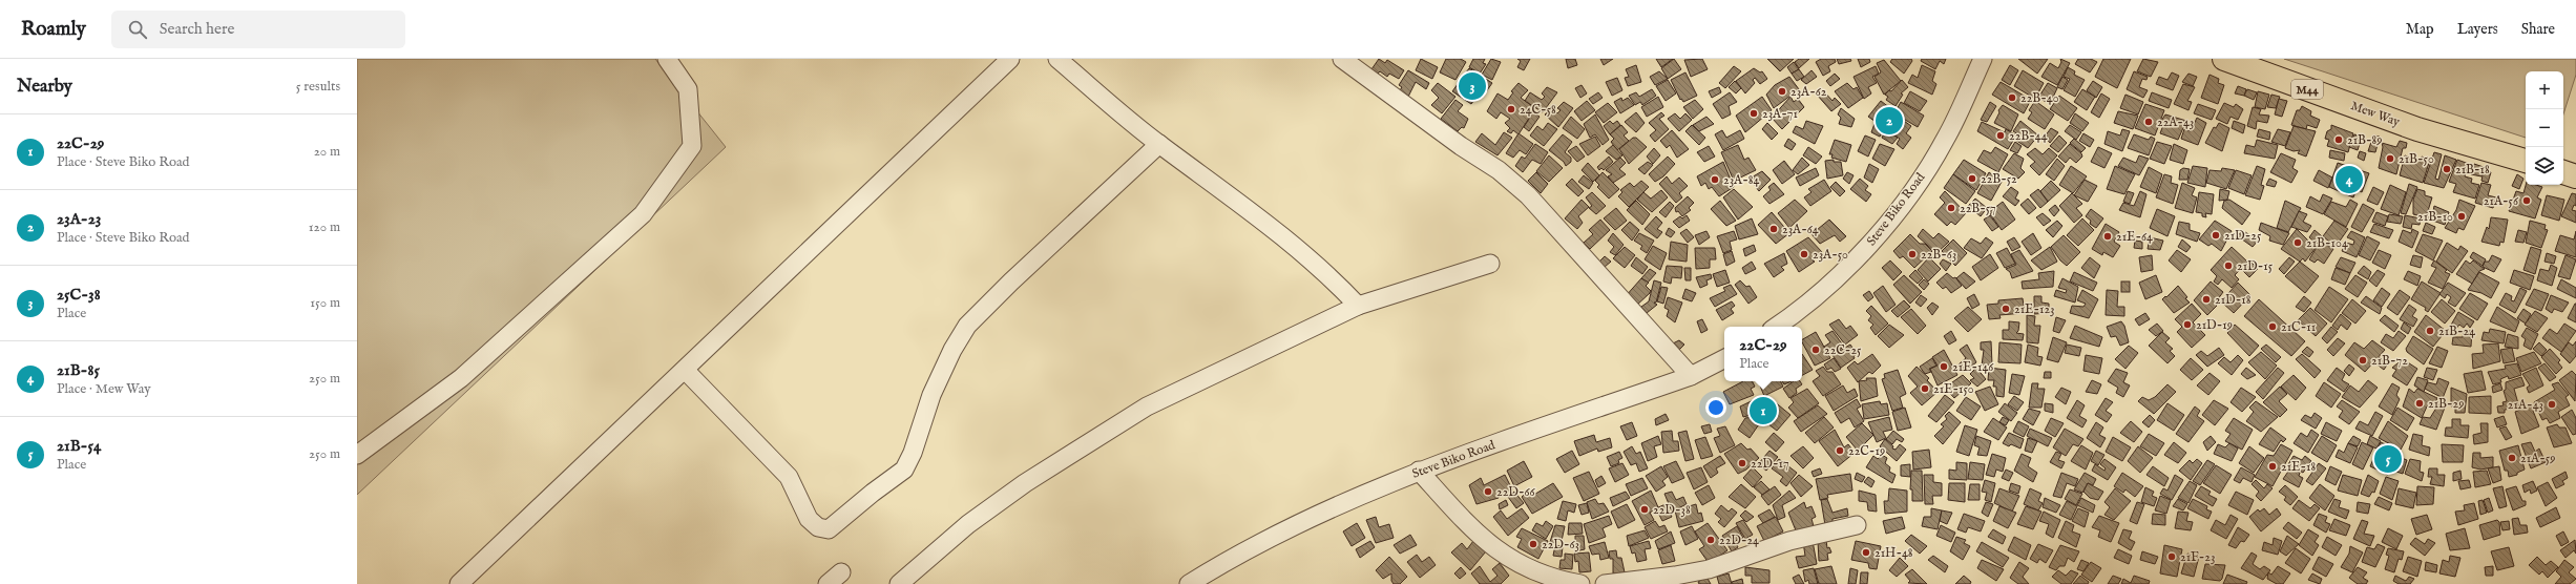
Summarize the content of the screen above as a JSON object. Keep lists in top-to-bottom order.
{
  "streets": {
    "main road": ["M44", "Mew Way"],
    "street": ["Steve Biko Road"]
  },
  "places": [
    "23A-62",
    "22B-40",
    "24C-58",
    "23A-71",
    "22A-43",
    "22B-44",
    "21B-89",
    "21B-50",
    "21B-18",
    "22B-52",
    "23A-84",
    "21A-56",
    "22B-57",
    "21B-10",
    "23A-64",
    "21D-25",
    "21E-64",
    "21B-104",
    "23A-50",
    "22B-63",
    "21D-15",
    "21D-18",
    "21E-123",
    "21D-19",
    "21C-11",
    "21B-24",
    "22C-25",
    "21B-72",
    "21E-146",
    "21E-150",
    "21B-29",
    "21A-43",
    "22C-19",
    "21A-59",
    "22D-17",
    "21E-18",
    "22D-66",
    "22D-38",
    "22D-24",
    "22D-63",
    "21H-48",
    "21F-23"
  ],
  "page": {
    "header": "Roamly",
    "search": "Search here",
    "nav": ["Map", "Layers", "Share"],
    "heading": ["Nearby", "5 results"],
    "pins": [
      "3",
      "2",
      "4",
      "1",
      "5"
    ],
    "map_buttons": ["+", "−"],
    "list": [
      {
        "mark": "1",
        "name": "22C-29",
        "note": "Place · Steve Biko Road",
        "value": "20 m"
      },
      {
        "mark": "2",
        "name": "23A-23",
        "note": "Place · Steve Biko Road",
        "value": "120 m"
      },
      {
        "mark": "3",
        "name": "25C-38",
        "note": "Place",
        "value": "150 m"
      },
      {
        "mark": "4",
        "name": "21B-85",
        "note": "Place · Mew Way",
        "value": "250 m"
      },
      {
        "mark": "5",
        "name": "21B-54",
        "note": "Place",
        "value": "250 m"
      }
    ],
    "popup": ["22C-29", "Place"]
  }
}
